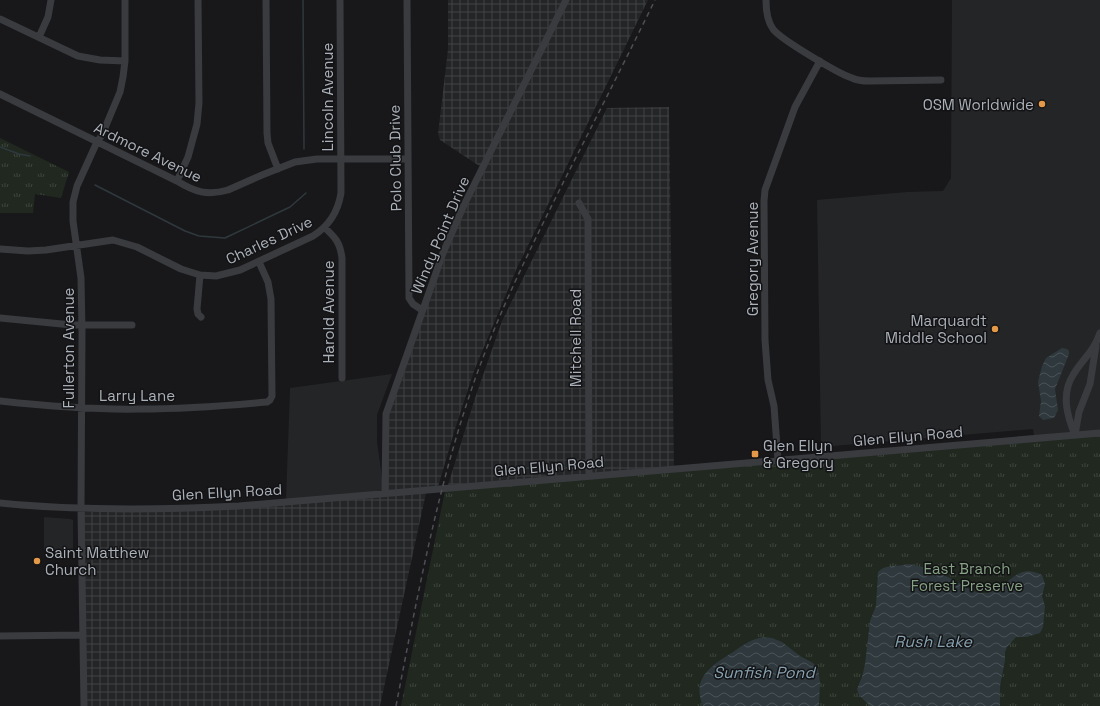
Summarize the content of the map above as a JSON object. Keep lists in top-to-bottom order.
{
  "streets": {
    "street": [
      "Lincoln Avenue",
      "Ardmore Avenue",
      "Polo Club Drive",
      "Windy Point Drive",
      "Charles Drive",
      "Gregory Avenue",
      "Harold Avenue",
      "Mitchell Road",
      "Fullerton Avenue",
      "Larry Lane",
      "Glen Ellyn Road"
    ]
  },
  "crossings": [
    ["Lincoln Avenue", "Ardmore Avenue"],
    ["Lincoln Avenue", "Charles Drive"],
    ["Ardmore Avenue", "Polo Club Drive"],
    ["Ardmore Avenue", "Fullerton Avenue"],
    ["Polo Club Drive", "Windy Point Drive"],
    ["Windy Point Drive", "Glen Ellyn Road"],
    ["Charles Drive", "Harold Avenue"],
    ["Charles Drive", "Fullerton Avenue"],
    ["Charles Drive", "Larry Lane"],
    ["Gregory Avenue", "Glen Ellyn Road"],
    ["Mitchell Road", "Glen Ellyn Road"],
    ["Fullerton Avenue", "Larry Lane"],
    ["Fullerton Avenue", "Glen Ellyn Road"]
  ],
  "water": ["Rush Lake", "Sunfish Pond"],
  "parks": ["East Branch Forest Preserve"],
  "places": {
    "other": ["OSM Worldwide", "Marquardt Middle School", "Saint Matthew Church"],
    "transit": ["Glen Ellyn & Gregory"]
  }
}
